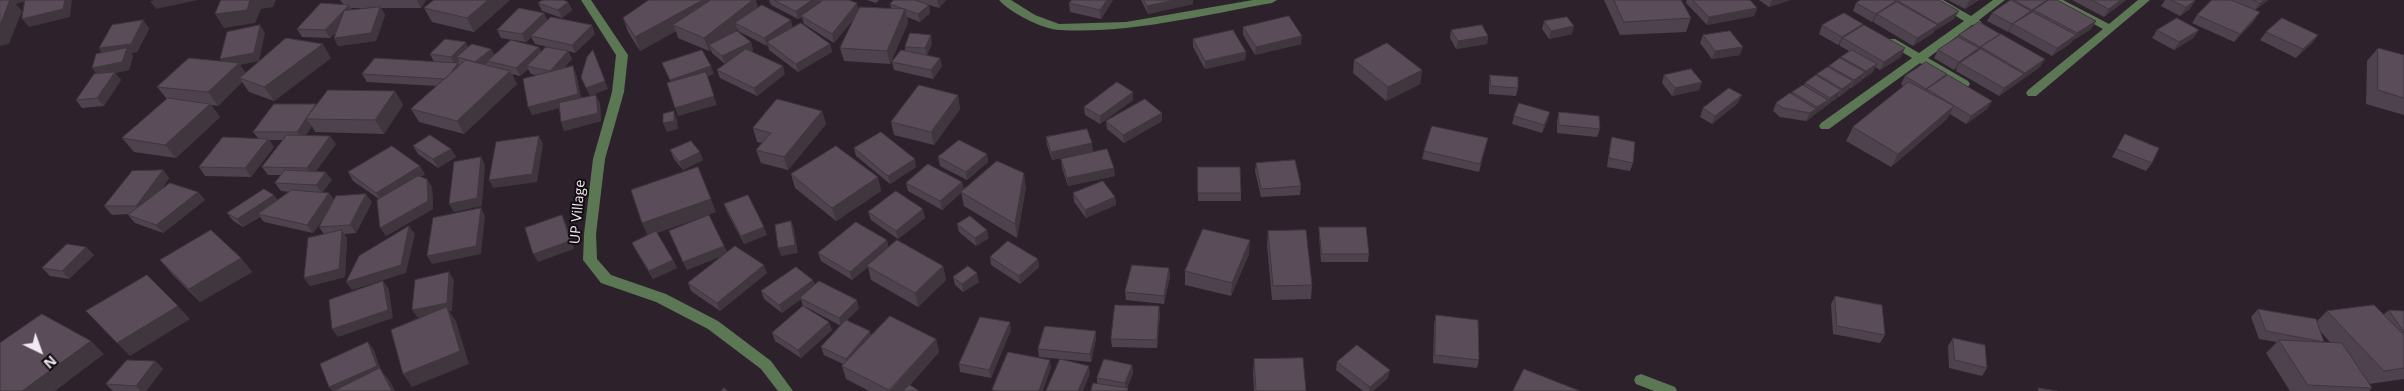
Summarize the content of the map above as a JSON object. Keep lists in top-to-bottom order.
{
  "streets": {
    "street": ["UP Village"]
  },
  "north": "bottom right"
}
